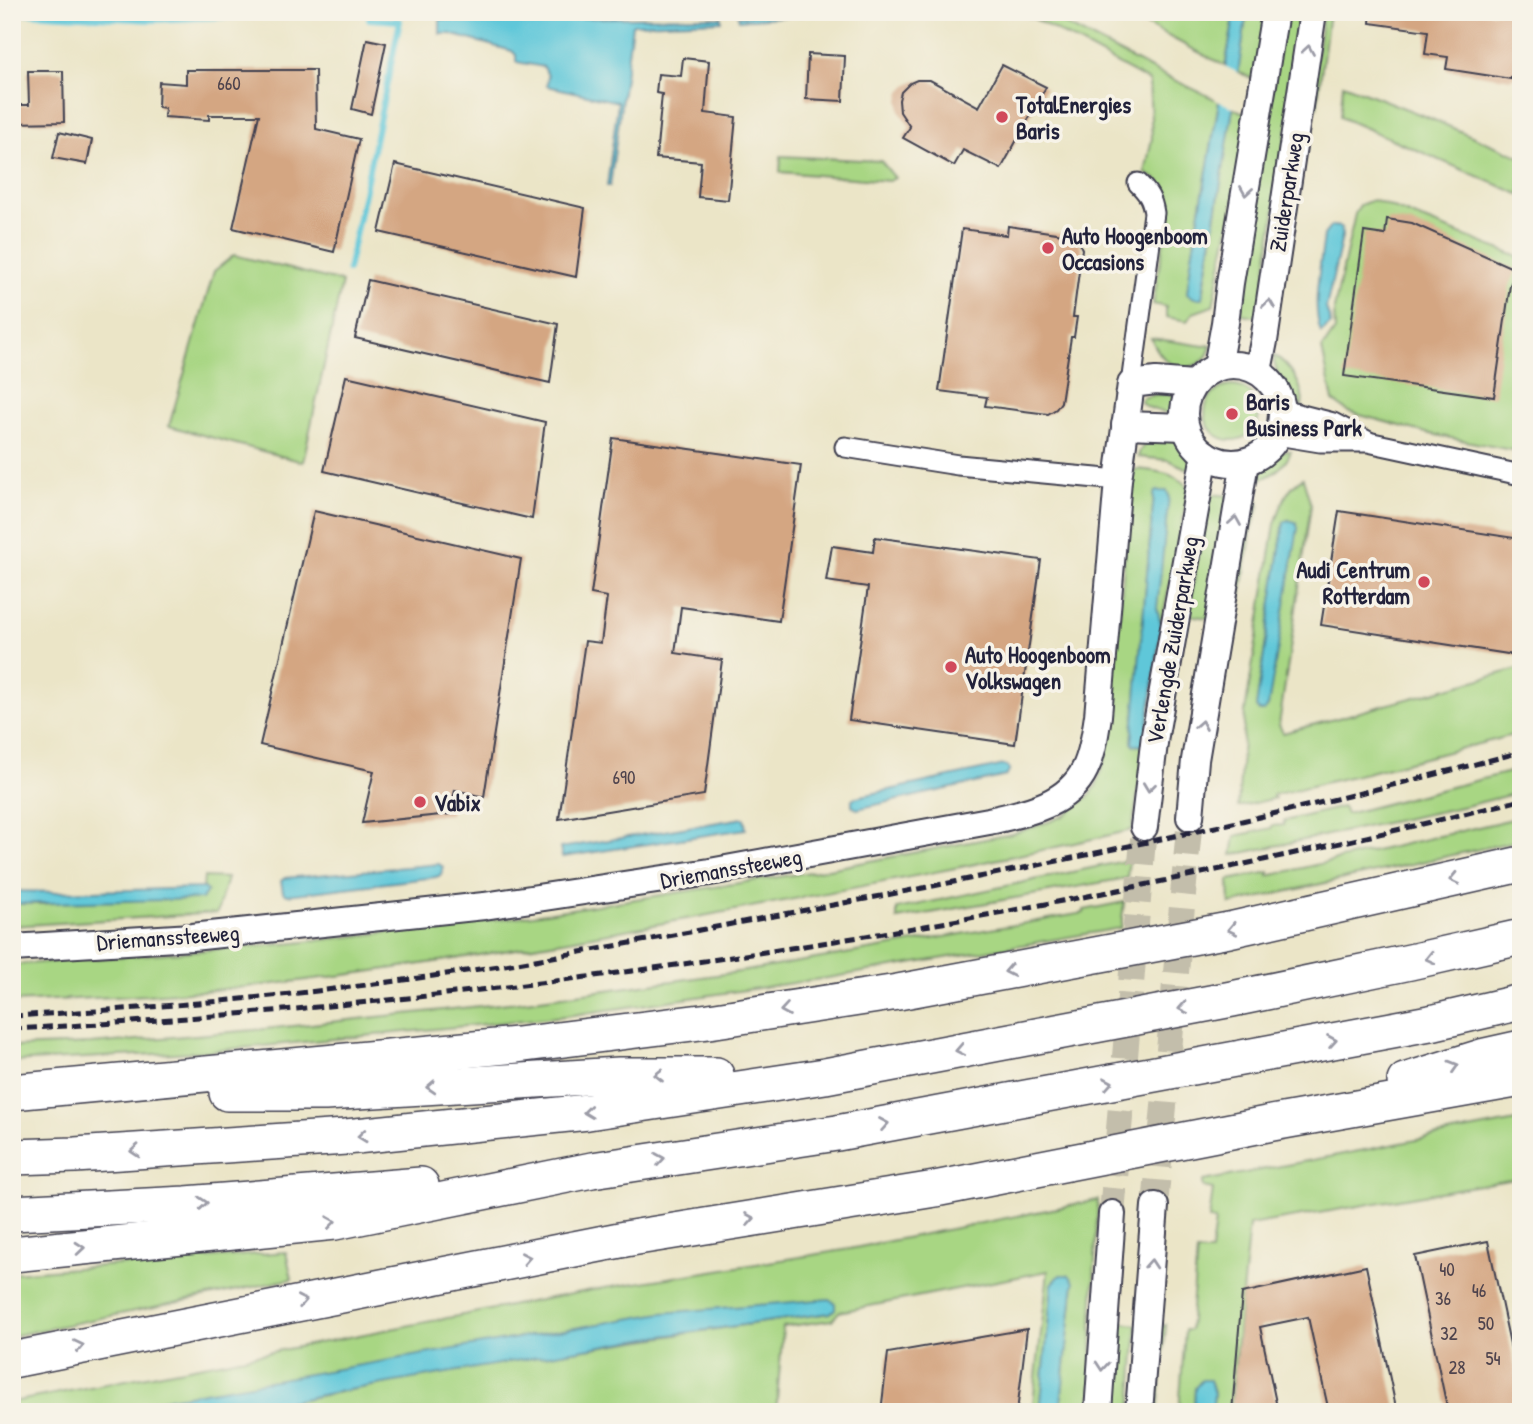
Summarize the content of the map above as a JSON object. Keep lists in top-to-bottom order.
{
  "streets": {
    "main road": ["Zuiderparkweg", "Verlengde Zuiderparkweg", "Driemanssteeweg"]
  },
  "crossings": [
    ["Zuiderparkweg", "Verlengde Zuiderparkweg"]
  ],
  "places": [
    "TotalEnergies Baris",
    "Auto Hoogenboom Occasions",
    "Baris Business Park",
    "Audi Centrum Rotterdam",
    "Auto Hoogenboom Volkswagen",
    "Vabix"
  ],
  "house_numbers": [
    "660",
    "690",
    "40",
    "46",
    "36",
    "50",
    "32",
    "54",
    "28"
  ]
}
